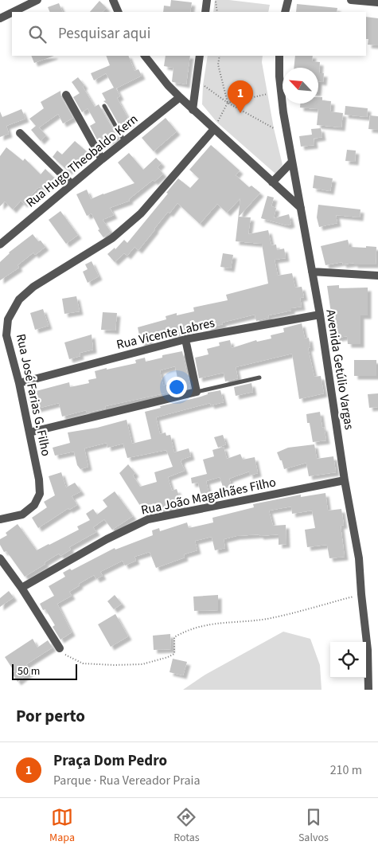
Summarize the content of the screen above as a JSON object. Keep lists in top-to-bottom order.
{
  "streets": {
    "street": [
      "Rua Hugo Theobaldo Kern",
      "Rua Vicente Labres",
      "Avenida Getúlio Vargas",
      "Rua José Farias G. Filho",
      "Rua João Magalhães Filho"
    ]
  },
  "crossings": [
    ["Rua Vicente Labres", "Avenida Getúlio Vargas"],
    ["Rua Vicente Labres", "Rua José Farias G. Filho"],
    ["Avenida Getúlio Vargas", "Rua João Magalhães Filho"]
  ],
  "scale_bar": "50 m",
  "north": "top left",
  "page": {
    "search": "Pesquisar aqui",
    "pins": "1",
    "scale": "50 m",
    "heading": "Por perto",
    "list": [
      {
        "mark": "1",
        "name": "Praça Dom Pedro",
        "note": "Parque · Rua Vereador Praia",
        "value": "210 m"
      }
    ],
    "nav": ["Mapa", "Rotas", "Salvos"]
  }
}
